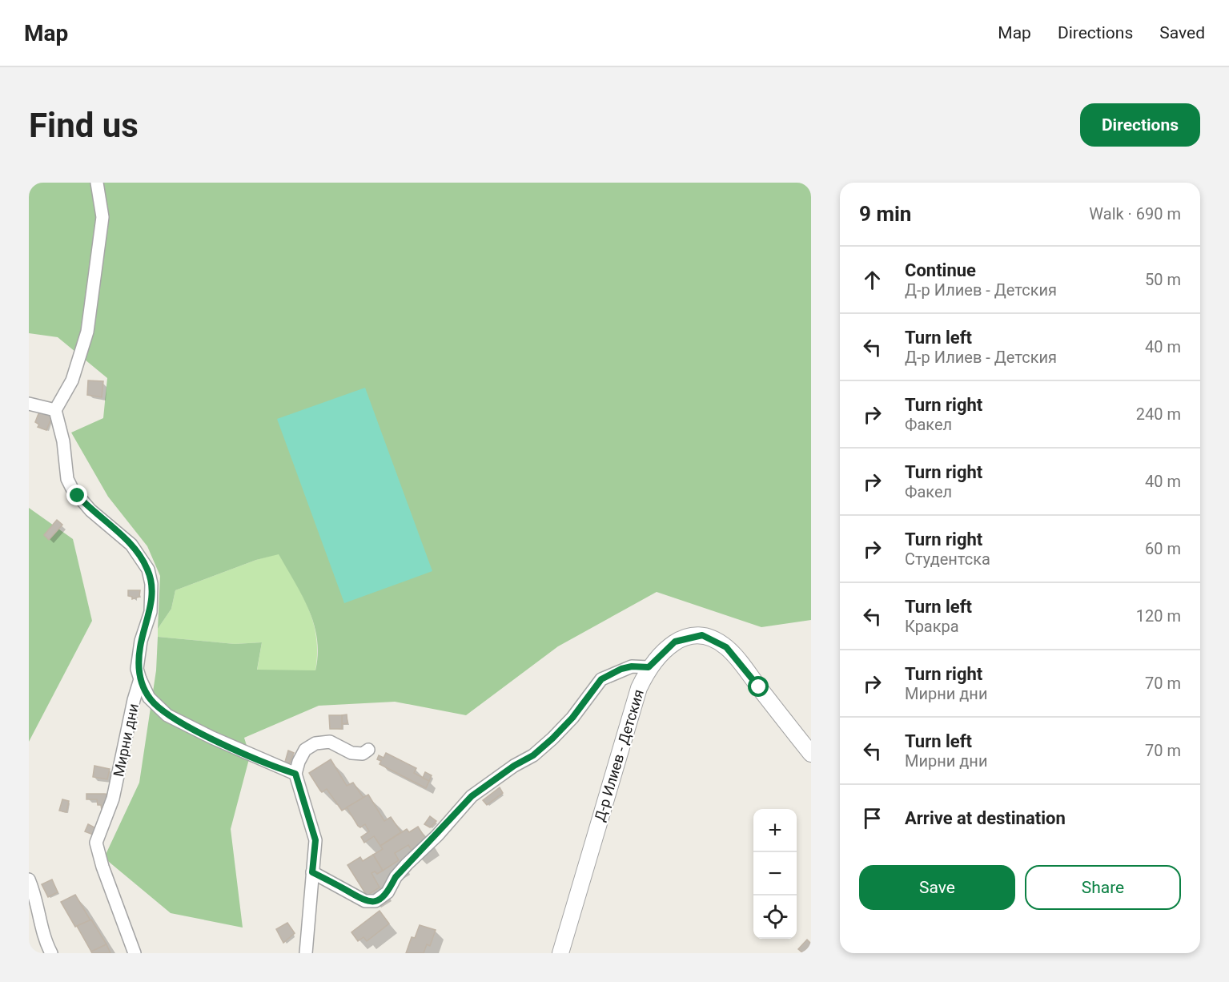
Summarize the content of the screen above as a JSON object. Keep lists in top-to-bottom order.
{
  "streets": {
    "street": ["Мирни дни", "Д-р Илиев - Детския"]
  },
  "page": {
    "header": "Map",
    "nav": ["Map", "Directions", "Saved"],
    "buttons": [
      "Directions",
      ["Save", "Share"]
    ],
    "title": "Find us",
    "heading": ["9 min", "Walk · 690 m"],
    "list": [
      ["Continue", "Д-р Илиев - Детския", "50 m"],
      ["Turn left", "Д-р Илиев - Детския", "40 m"],
      ["Turn right", "Факел", "240 m"],
      ["Turn right", "Факел", "40 m"],
      ["Turn right", "Студентска", "60 m"],
      ["Turn left", "Кракра", "120 m"],
      ["Turn right", "Мирни дни", "70 m"],
      ["Turn left", "Мирни дни", "70 m"],
      "Arrive at destination"
    ],
    "map_buttons": ["+", "−"]
  }
}
